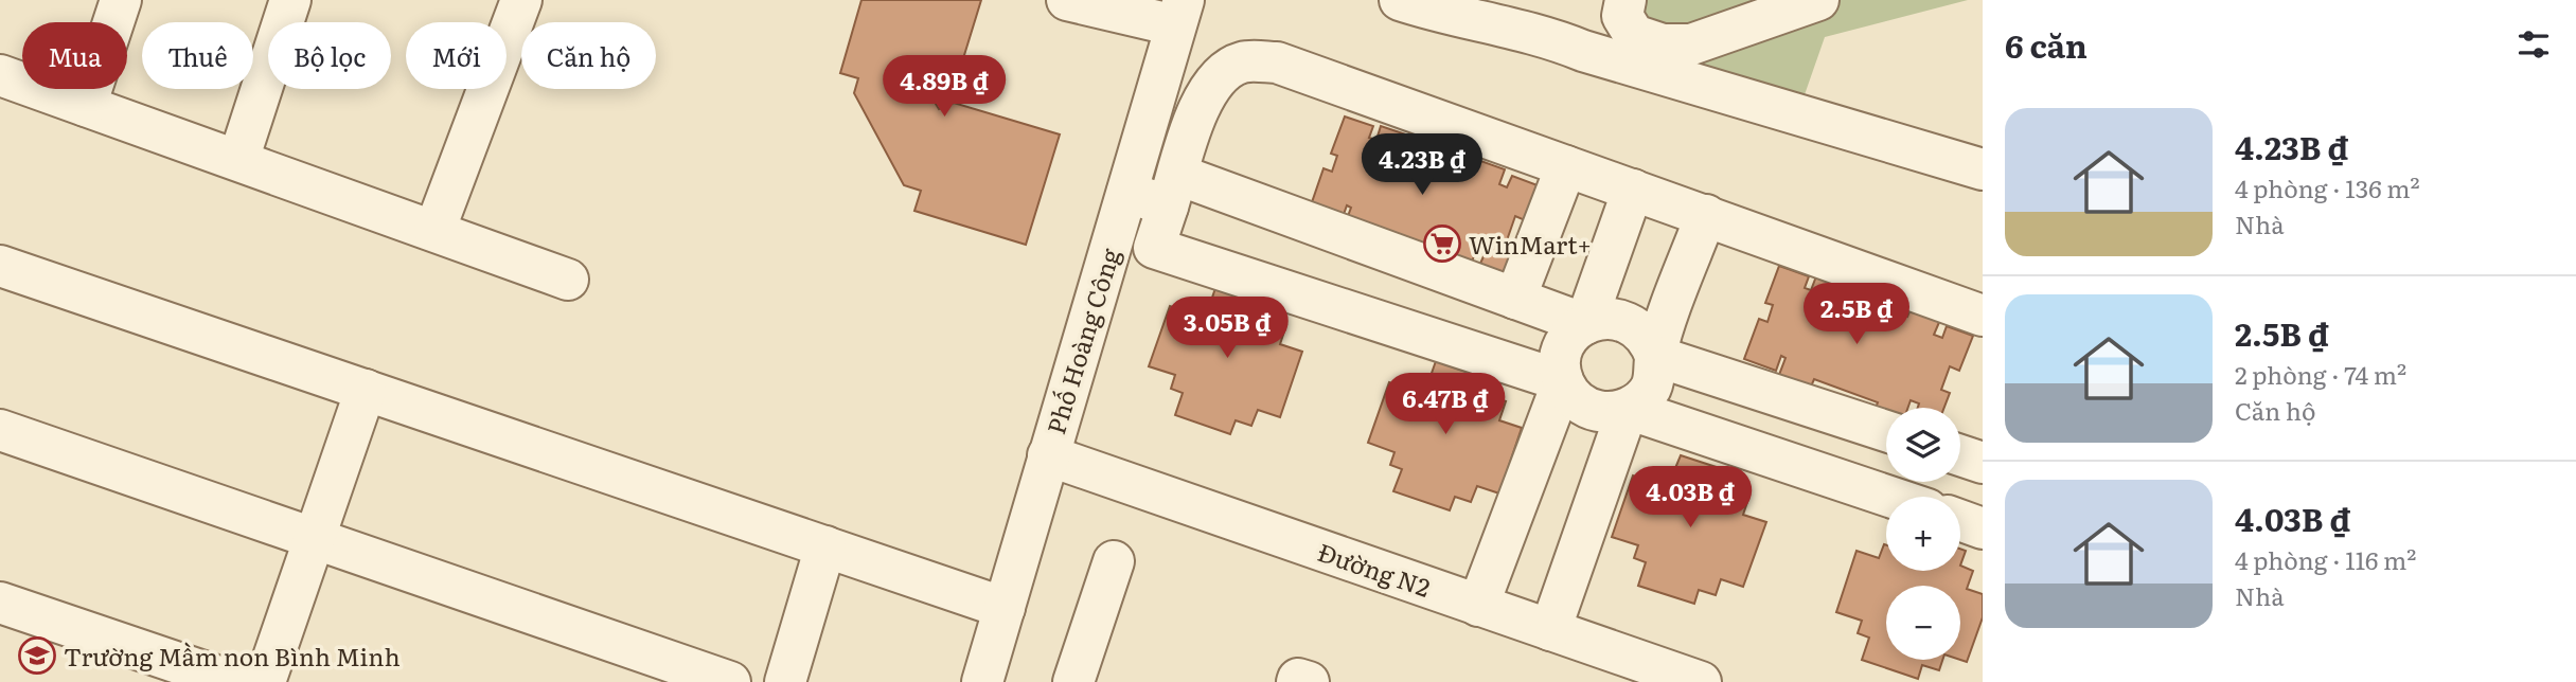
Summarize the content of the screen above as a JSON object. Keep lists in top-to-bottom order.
{
  "streets": {
    "street": ["Phố Hoàng Công", "Đường N2"]
  },
  "crossings": [
    ["Phố Hoàng Công", "Đường N2"]
  ],
  "places": {
    "supermarket": ["WinMart+"],
    "school or university": ["Trường Mầm non Bình Minh"]
  },
  "page": {
    "heading": "6 căn",
    "chip": [
      "Mua",
      "Thuê",
      "Bộ lọc",
      "Mới",
      "Căn hộ"
    ],
    "price": [
      "4.89B ₫",
      "4.23B ₫",
      "2.5B ₫",
      "3.05B ₫",
      "6.47B ₫",
      "4.03B ₫"
    ],
    "list": [
      {
        "name": "4.23B ₫",
        "note": "4 phòng · 136 m² · Nhà"
      },
      {
        "name": "2.5B ₫",
        "note": "2 phòng · 74 m² · Căn hộ"
      },
      {
        "name": "4.03B ₫",
        "note": "4 phòng · 116 m² · Nhà"
      }
    ],
    "map_buttons": ["+", "−"]
  }
}
